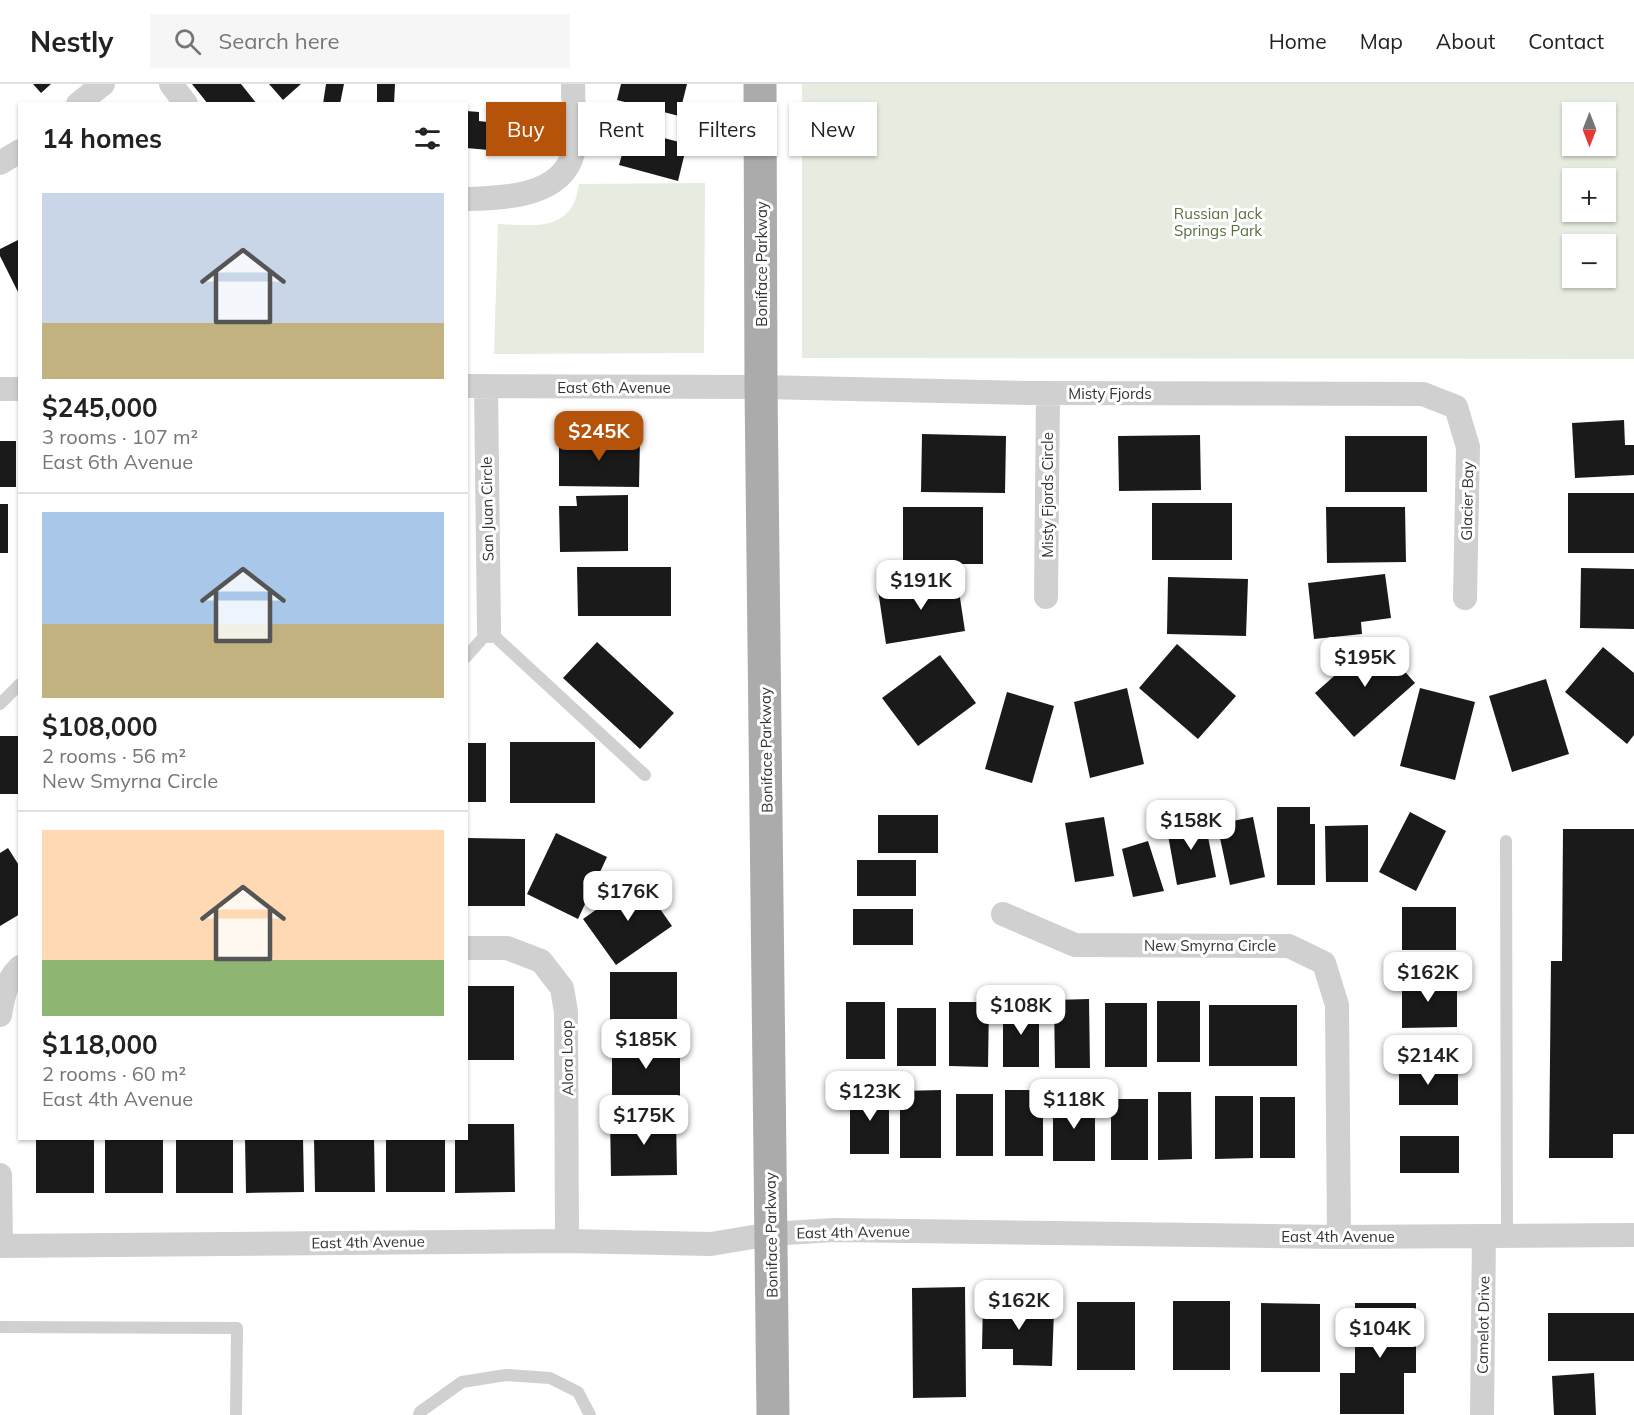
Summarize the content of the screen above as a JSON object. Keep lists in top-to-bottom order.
{
  "streets": {
    "main road": ["Boniface Parkway"],
    "street": [
      "East 6th Avenue",
      "Misty Fjords",
      "Misty Fjords Circle",
      "Glacier Bay",
      "San Juan Circle",
      "New Smyrna Circle",
      "Alora Loop",
      "East 4th Avenue",
      "Camelot Drive"
    ]
  },
  "crossings": [
    ["Boniface Parkway", "East 6th Avenue"],
    ["Boniface Parkway", "Misty Fjords"],
    ["Boniface Parkway", "East 4th Avenue"],
    ["East 6th Avenue", "Misty Fjords"],
    ["East 6th Avenue", "San Juan Circle"],
    ["Misty Fjords", "Misty Fjords Circle"],
    ["Misty Fjords", "Glacier Bay"],
    ["New Smyrna Circle", "East 4th Avenue"],
    ["Alora Loop", "East 4th Avenue"],
    ["East 4th Avenue", "Camelot Drive"]
  ],
  "parks": ["Russian Jack Springs Park"],
  "north": "bottom",
  "page": {
    "header": "Nestly",
    "search": "Search here",
    "nav": [
      "Home",
      "Map",
      "About",
      "Contact"
    ],
    "map_buttons": ["+", "−"],
    "chip": [
      "Buy",
      "Rent",
      "Filters",
      "New"
    ],
    "heading": "14 homes",
    "list": [
      {
        "name": "$245,000",
        "note": "3 rooms · 107 m² · East 6th Avenue"
      },
      {
        "name": "$108,000",
        "note": "2 rooms · 56 m² · New Smyrna Circle"
      },
      {
        "name": "$118,000",
        "note": "2 rooms · 60 m² · East 4th Avenue"
      }
    ],
    "price": [
      "$245K",
      "$191K",
      "$195K",
      "$158K",
      "$176K",
      "$162K",
      "$108K",
      "$185K",
      "$214K",
      "$123K",
      "$118K",
      "$175K",
      "$162K",
      "$104K"
    ]
  }
}
